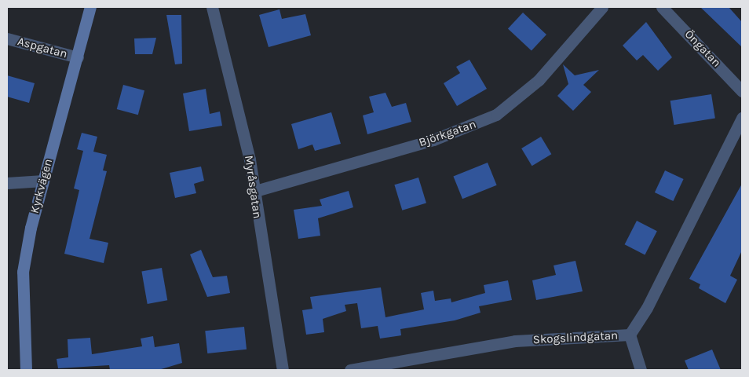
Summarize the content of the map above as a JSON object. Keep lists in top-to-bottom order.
{
  "streets": {
    "street": [
      "Aspgatan",
      "Öngatan",
      "Björkgatan",
      "Kyrkvägen",
      "Myråsgatan",
      "Skogslindgatan"
    ]
  },
  "crossings": [
    ["Aspgatan", "Kyrkvägen"],
    ["Björkgatan", "Myråsgatan"]
  ]
}
